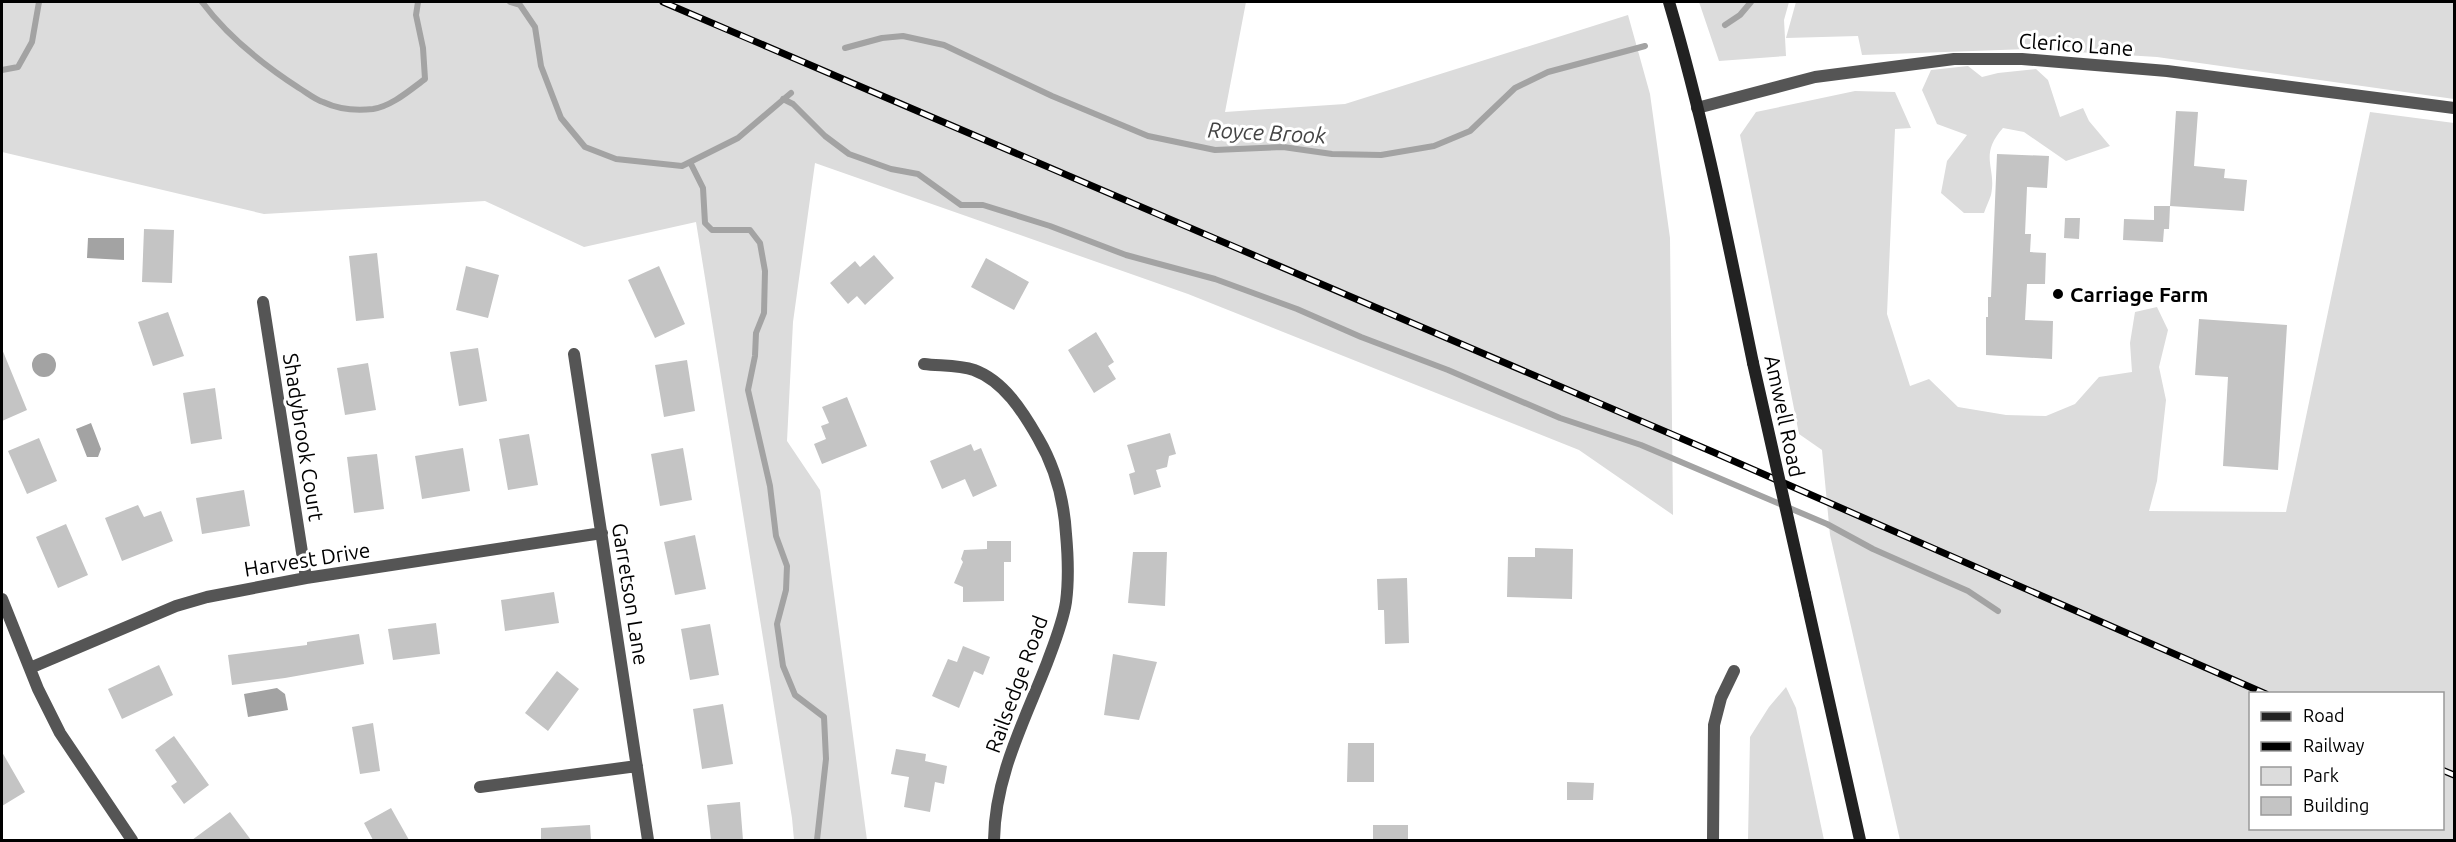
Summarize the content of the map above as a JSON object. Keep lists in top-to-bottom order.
{
  "streets": {
    "main road": ["Amwell Road"],
    "street": [
      "Clerico Lane",
      "Shadybrook Court",
      "Harvest Drive",
      "Garretson Lane",
      "Railsedge Road"
    ]
  },
  "crossings": [
    ["Clerico Lane", "Amwell Road"],
    ["Shadybrook Court", "Harvest Drive"],
    ["Harvest Drive", "Garretson Lane"]
  ],
  "water": ["Royce Brook"],
  "places": ["Carriage Farm"],
  "legend": [
    "Road",
    "Railway",
    "Park",
    "Building"
  ]
}
